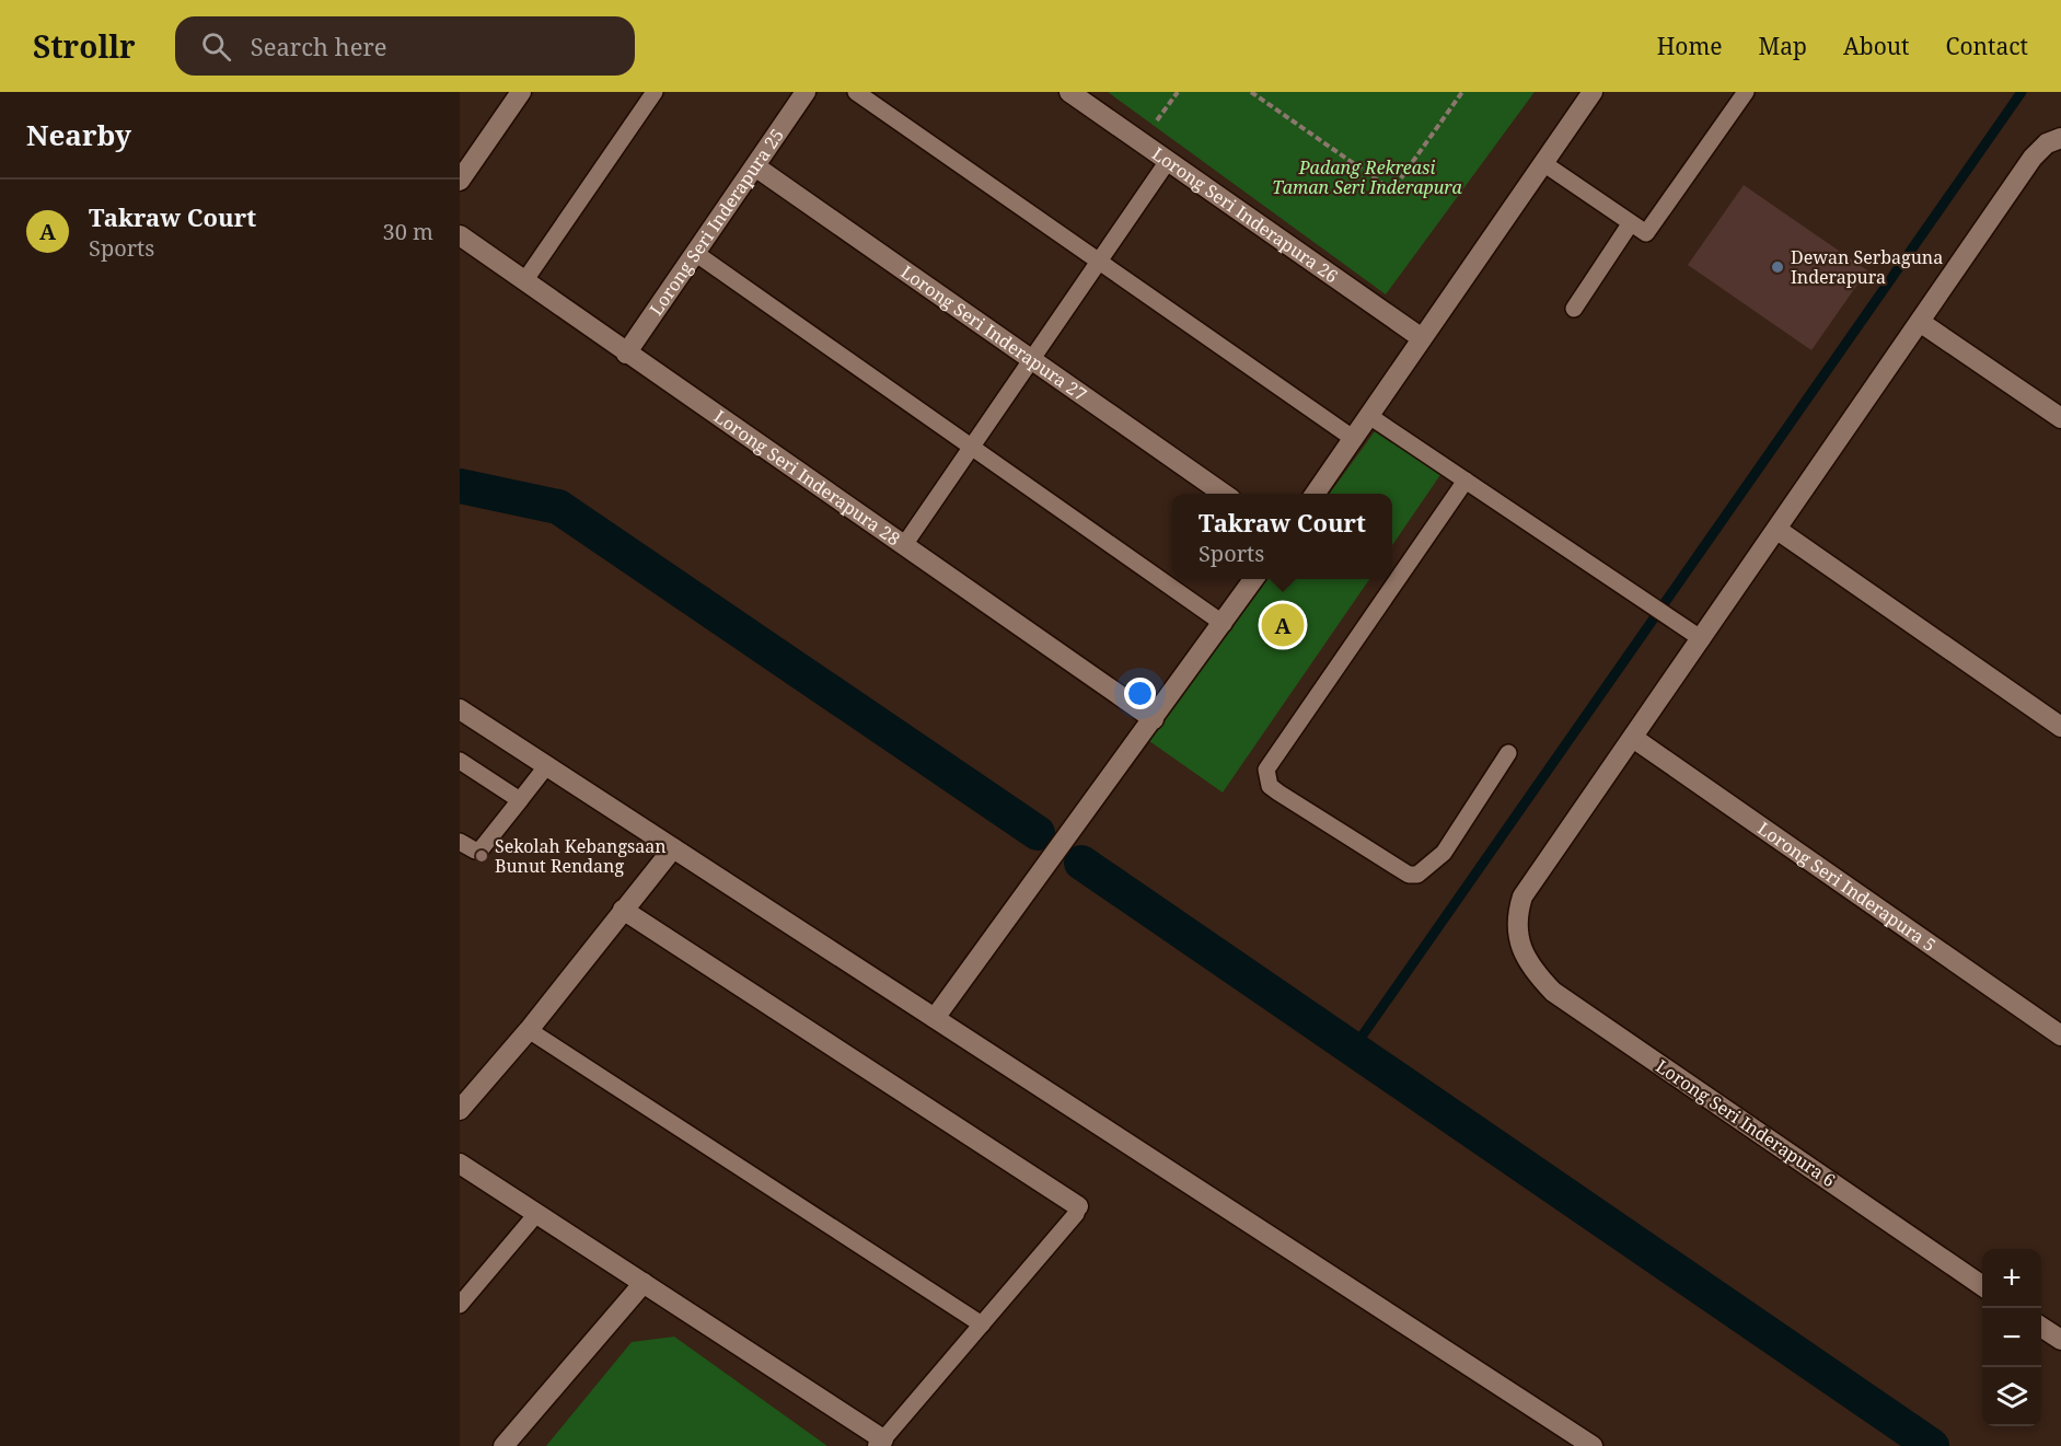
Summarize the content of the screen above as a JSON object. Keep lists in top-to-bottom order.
{
  "streets": {
    "street": [
      "Lorong Seri Inderapura 26",
      "Lorong Seri Inderapura 25",
      "Lorong Seri Inderapura 27",
      "Lorong Seri Inderapura 28",
      "Lorong Seri Inderapura 5",
      "Lorong Seri Inderapura 6"
    ]
  },
  "crossings": [
    ["Lorong Seri Inderapura 25", "Lorong Seri Inderapura 27"],
    ["Lorong Seri Inderapura 25", "Lorong Seri Inderapura 28"],
    ["Lorong Seri Inderapura 5", "Lorong Seri Inderapura 6"]
  ],
  "parks": ["Padang Rekreasi Taman Seri Inderapura"],
  "places": ["Dewan Serbaguna Inderapura", "Sekolah Kebangsaan Bunut Rendang"],
  "page": {
    "header": "Strollr",
    "search": "Search here",
    "nav": [
      "Home",
      "Map",
      "About",
      "Contact"
    ],
    "heading": "Nearby",
    "list": [
      {
        "mark": "A",
        "name": "Takraw Court",
        "note": "Sports",
        "value": "30 m"
      }
    ],
    "popup": ["Takraw Court", "Sports"],
    "pins": "A",
    "map_buttons": ["+", "−"]
  }
}
